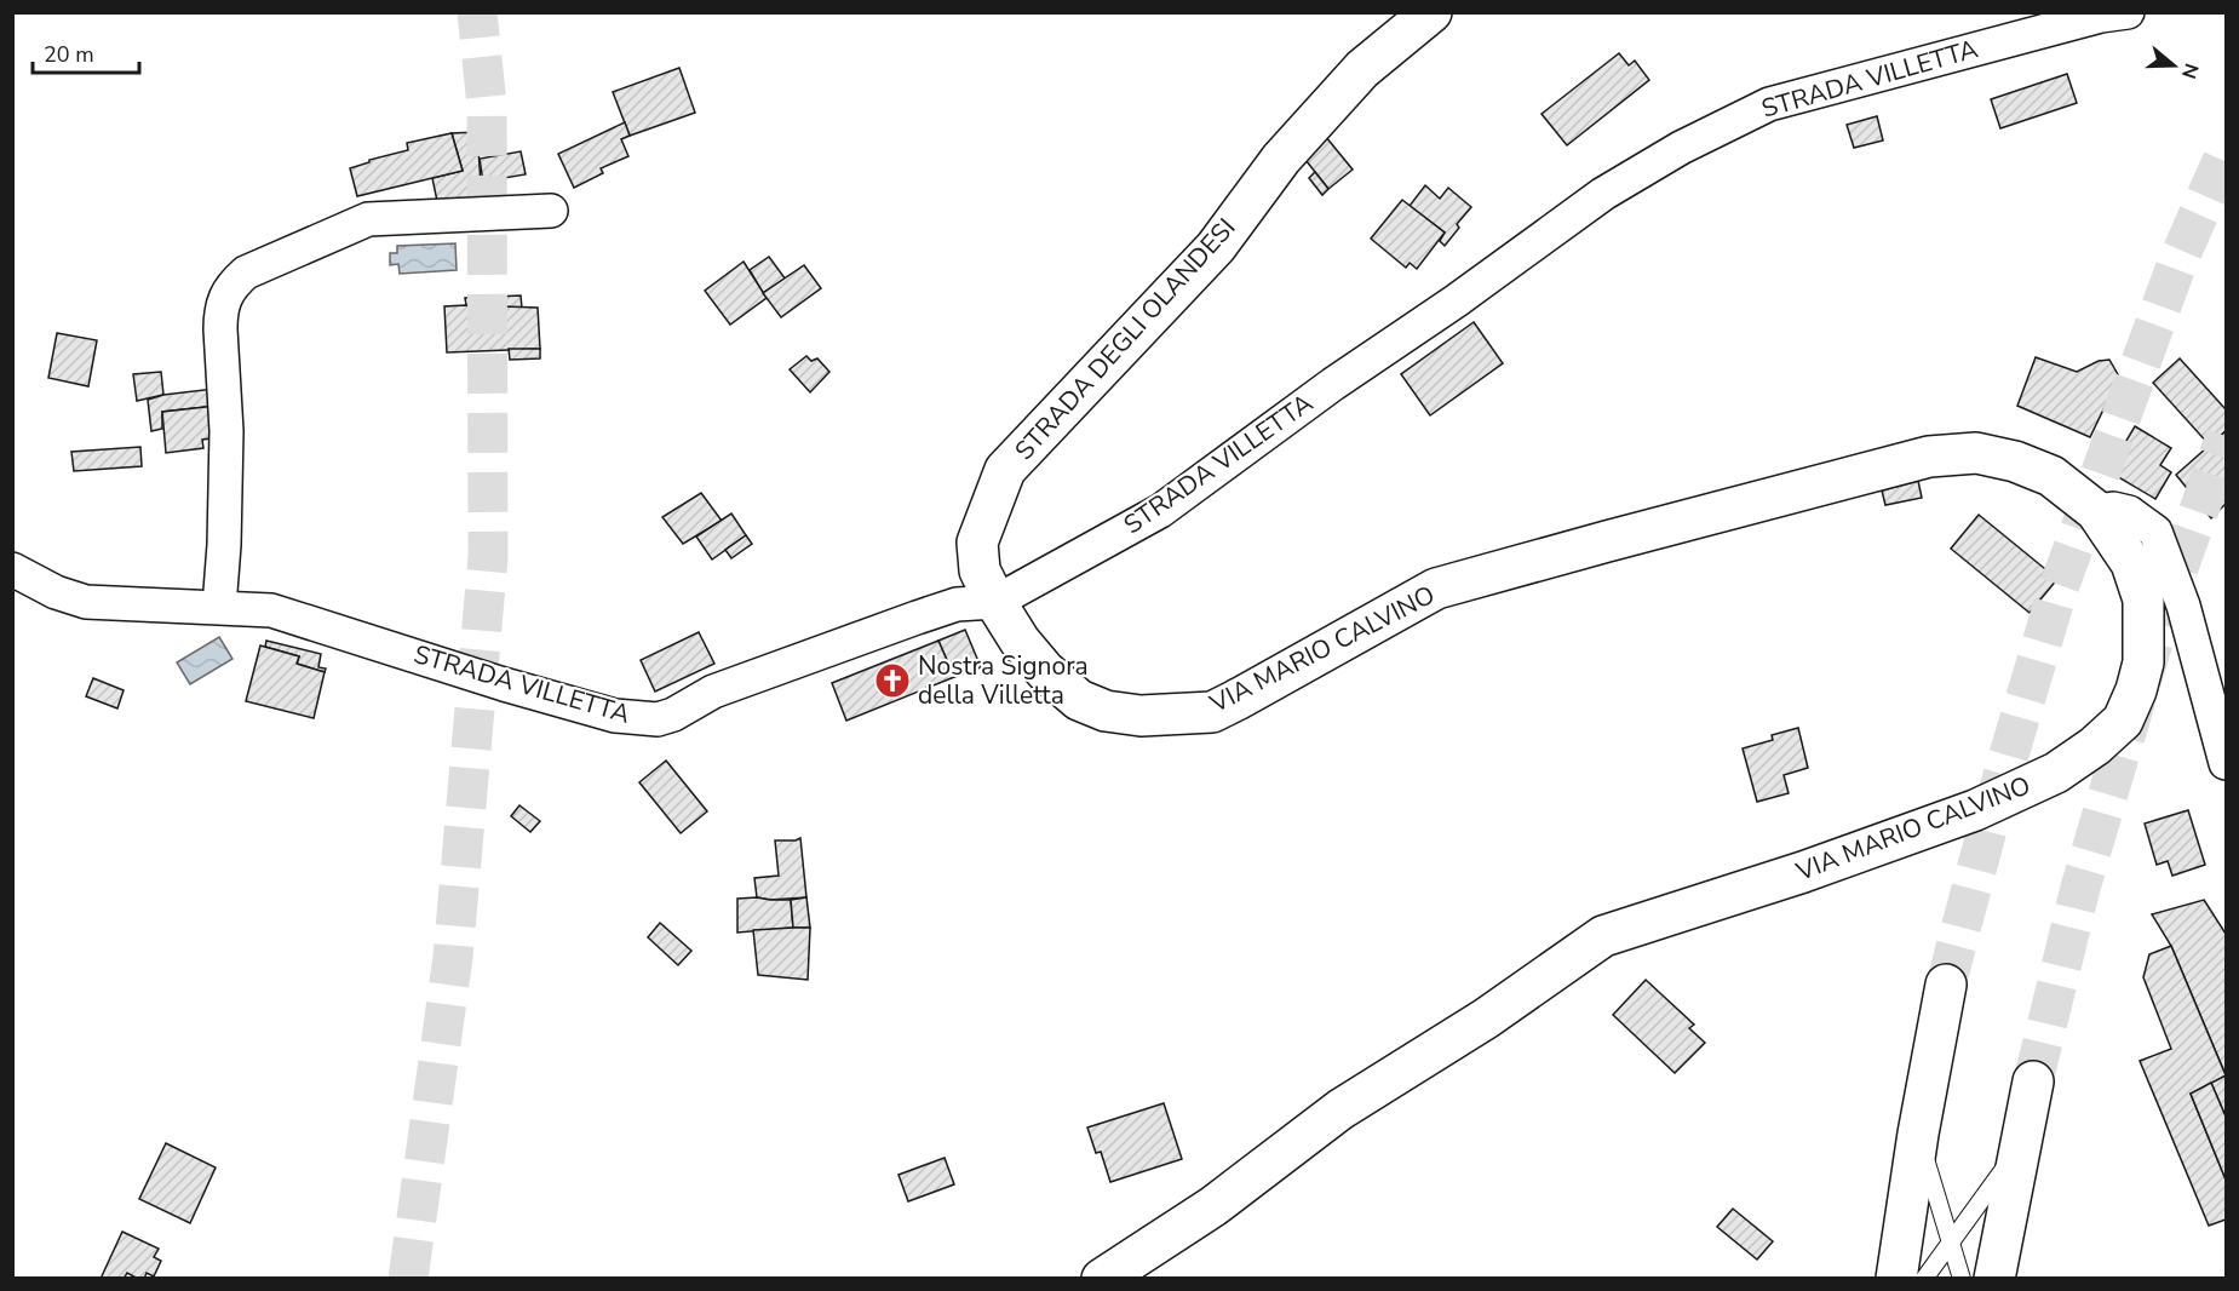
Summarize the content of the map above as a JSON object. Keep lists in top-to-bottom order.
{
  "streets": {
    "main road": ["STRADA DEGLI OLANDESI", "VIA MARIO CALVINO"],
    "street": ["STRADA VILLETTA"]
  },
  "crossings": [
    ["STRADA VILLETTA", "STRADA DEGLI OLANDESI"],
    ["STRADA VILLETTA", "VIA MARIO CALVINO"],
    ["STRADA DEGLI OLANDESI", "VIA MARIO CALVINO"]
  ],
  "places": {
    "church": ["Nostra Signora della Villetta"]
  },
  "scale_bar": "20 m",
  "north": "right"
}
